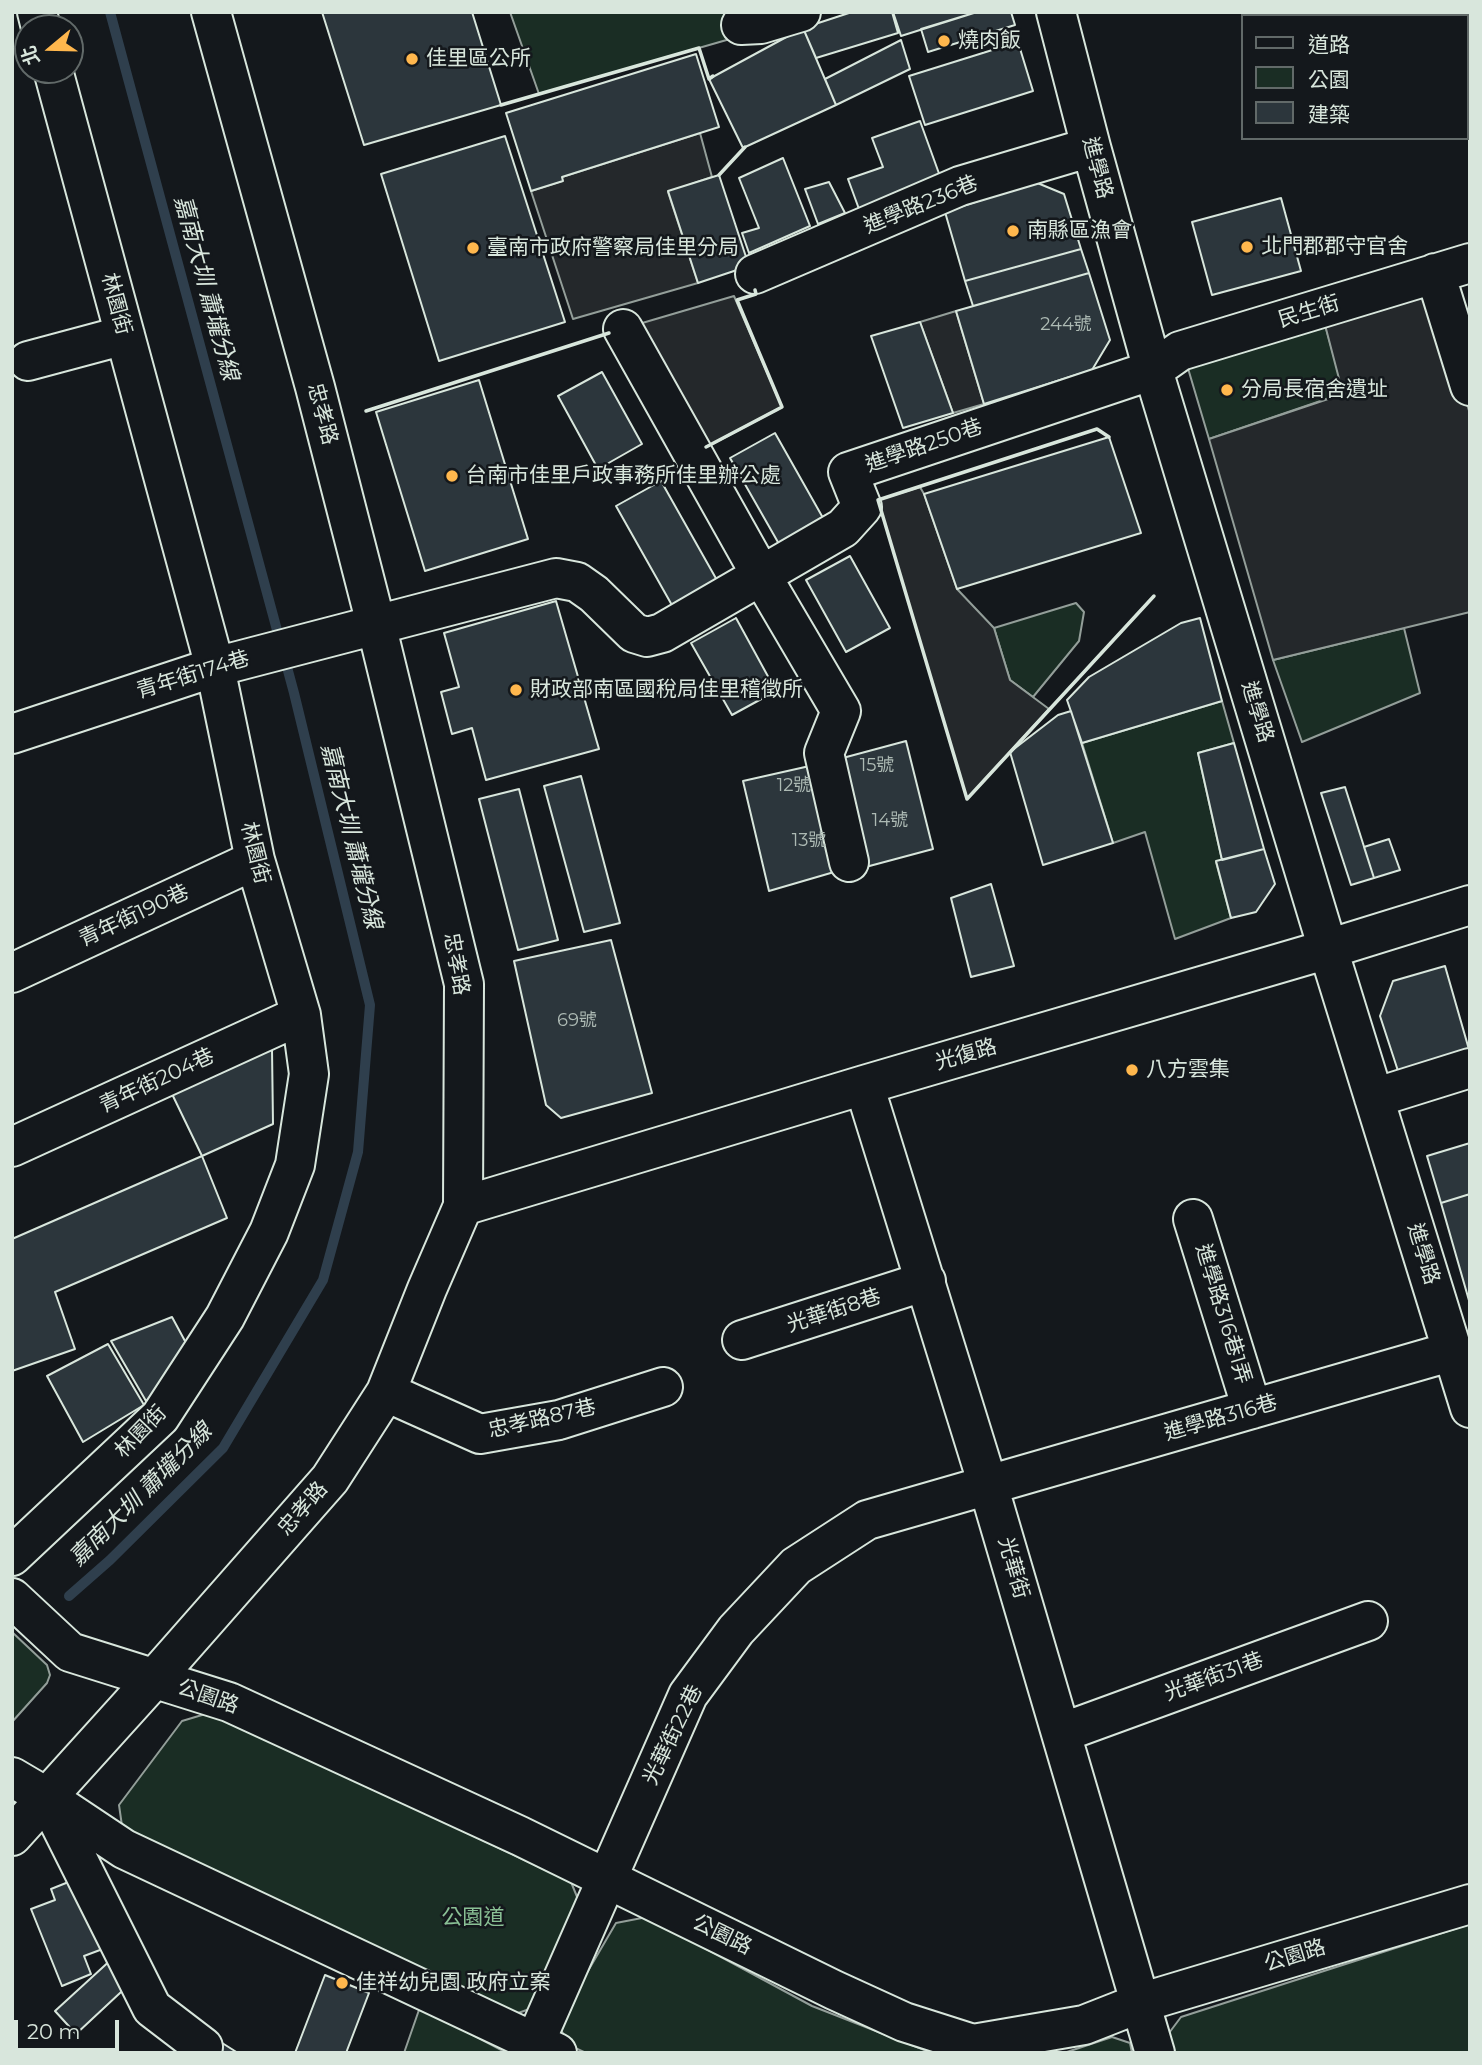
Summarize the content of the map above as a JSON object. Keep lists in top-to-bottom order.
{
  "streets": {
    "street": [
      "進學路",
      "進學路236巷",
      "林園街",
      "民生街",
      "忠孝路",
      "進學路250巷",
      "青年街174巷",
      "青年街190巷",
      "光復路",
      "青年街204巷",
      "光華街8巷",
      "進學路316巷1弄",
      "進學路316巷",
      "忠孝路87巷",
      "光華街",
      "光華街31巷",
      "公園路",
      "光華街22巷"
    ]
  },
  "crossings": [
    ["進學路", "進學路236巷"],
    ["進學路", "民生街"],
    ["進學路", "進學路250巷"],
    ["進學路", "光復路"],
    ["進學路", "進學路316巷"],
    ["林園街", "青年街174巷"],
    ["林園街", "青年街190巷"],
    ["林園街", "青年街204巷"],
    ["民生街", "進學路250巷"],
    ["忠孝路", "進學路250巷"],
    ["忠孝路", "青年街174巷"],
    ["忠孝路", "光復路"],
    ["忠孝路", "忠孝路87巷"],
    ["忠孝路", "公園路"],
    ["進學路250巷", "青年街174巷"],
    ["光復路", "光華街"],
    ["光華街8巷", "光華街"],
    ["進學路316巷1弄", "進學路316巷"],
    ["進學路316巷", "光華街"],
    ["進學路316巷", "光華街22巷"],
    ["光華街", "光華街31巷"],
    ["光華街", "公園路"],
    ["光華街", "光華街22巷"],
    ["公園路", "光華街22巷"]
  ],
  "water": ["嘉南大圳 蕭壠分線"],
  "parks": ["公園道"],
  "places": [
    "燒肉飯",
    "佳里區公所",
    "南縣區漁會",
    "北門郡郡守官舍",
    "臺南市政府警察局佳里分局",
    "分局長宿舍遺址",
    "台南市佳里戶政事務所佳里辦公處",
    "財政部南區國稅局佳里稽徵所",
    "八方雲集",
    "佳祥幼兒園 政府立案"
  ],
  "house_numbers": [
    "244號",
    "15號",
    "12號",
    "14號",
    "13號",
    "69號"
  ],
  "legend": ["道路", "公園", "建築"],
  "scale_bar": "20 m",
  "north": "left"
}
